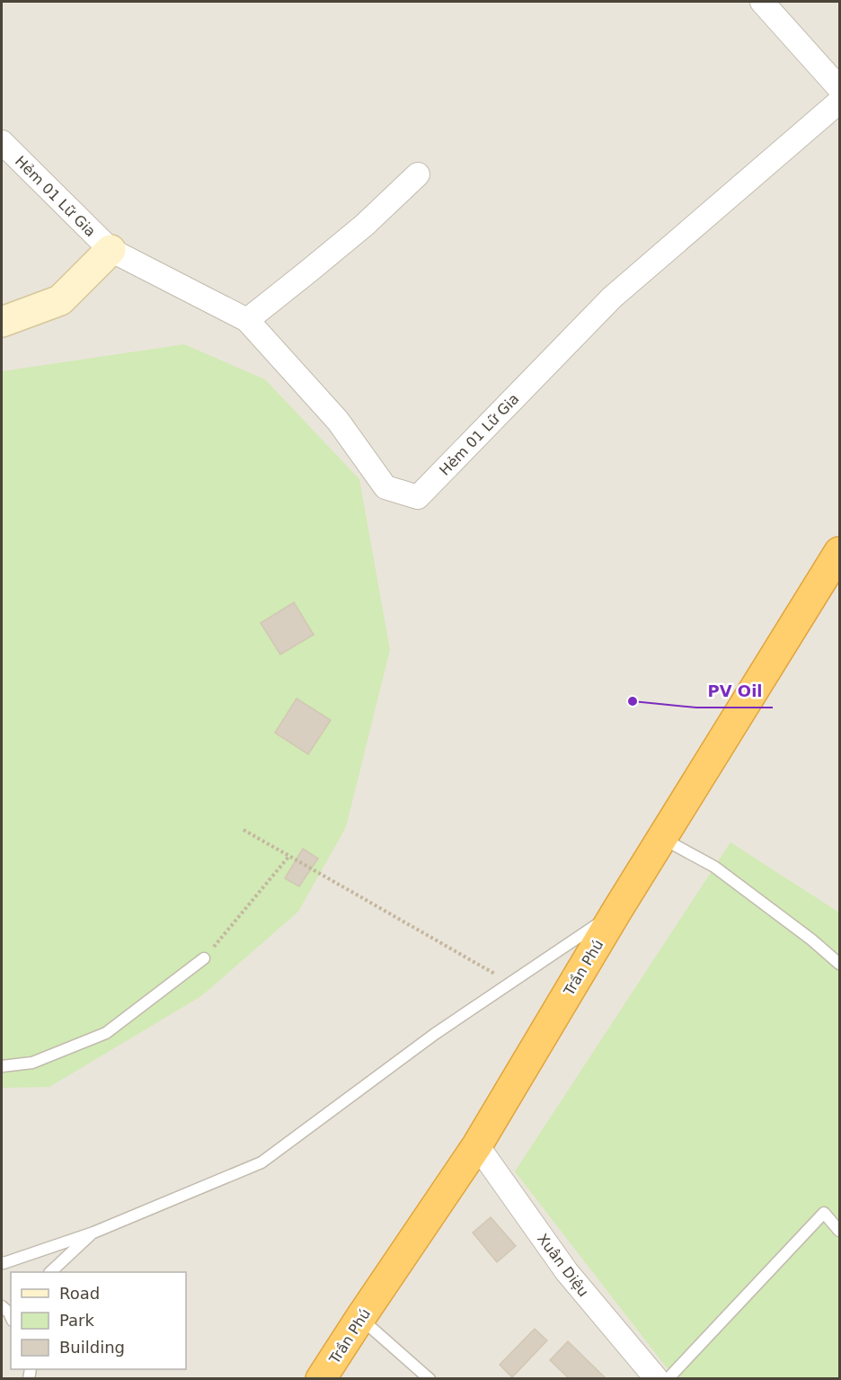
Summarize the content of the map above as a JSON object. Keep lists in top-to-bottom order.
{
  "streets": {
    "highway": ["Trần Phú"],
    "street": ["Hẻm 01 Lữ Gia", "Xuân Diệu"]
  },
  "crossings": [
    ["Trần Phú", "Xuân Diệu"]
  ],
  "places": ["PV Oil"],
  "legend": ["Road", "Park", "Building"]
}
